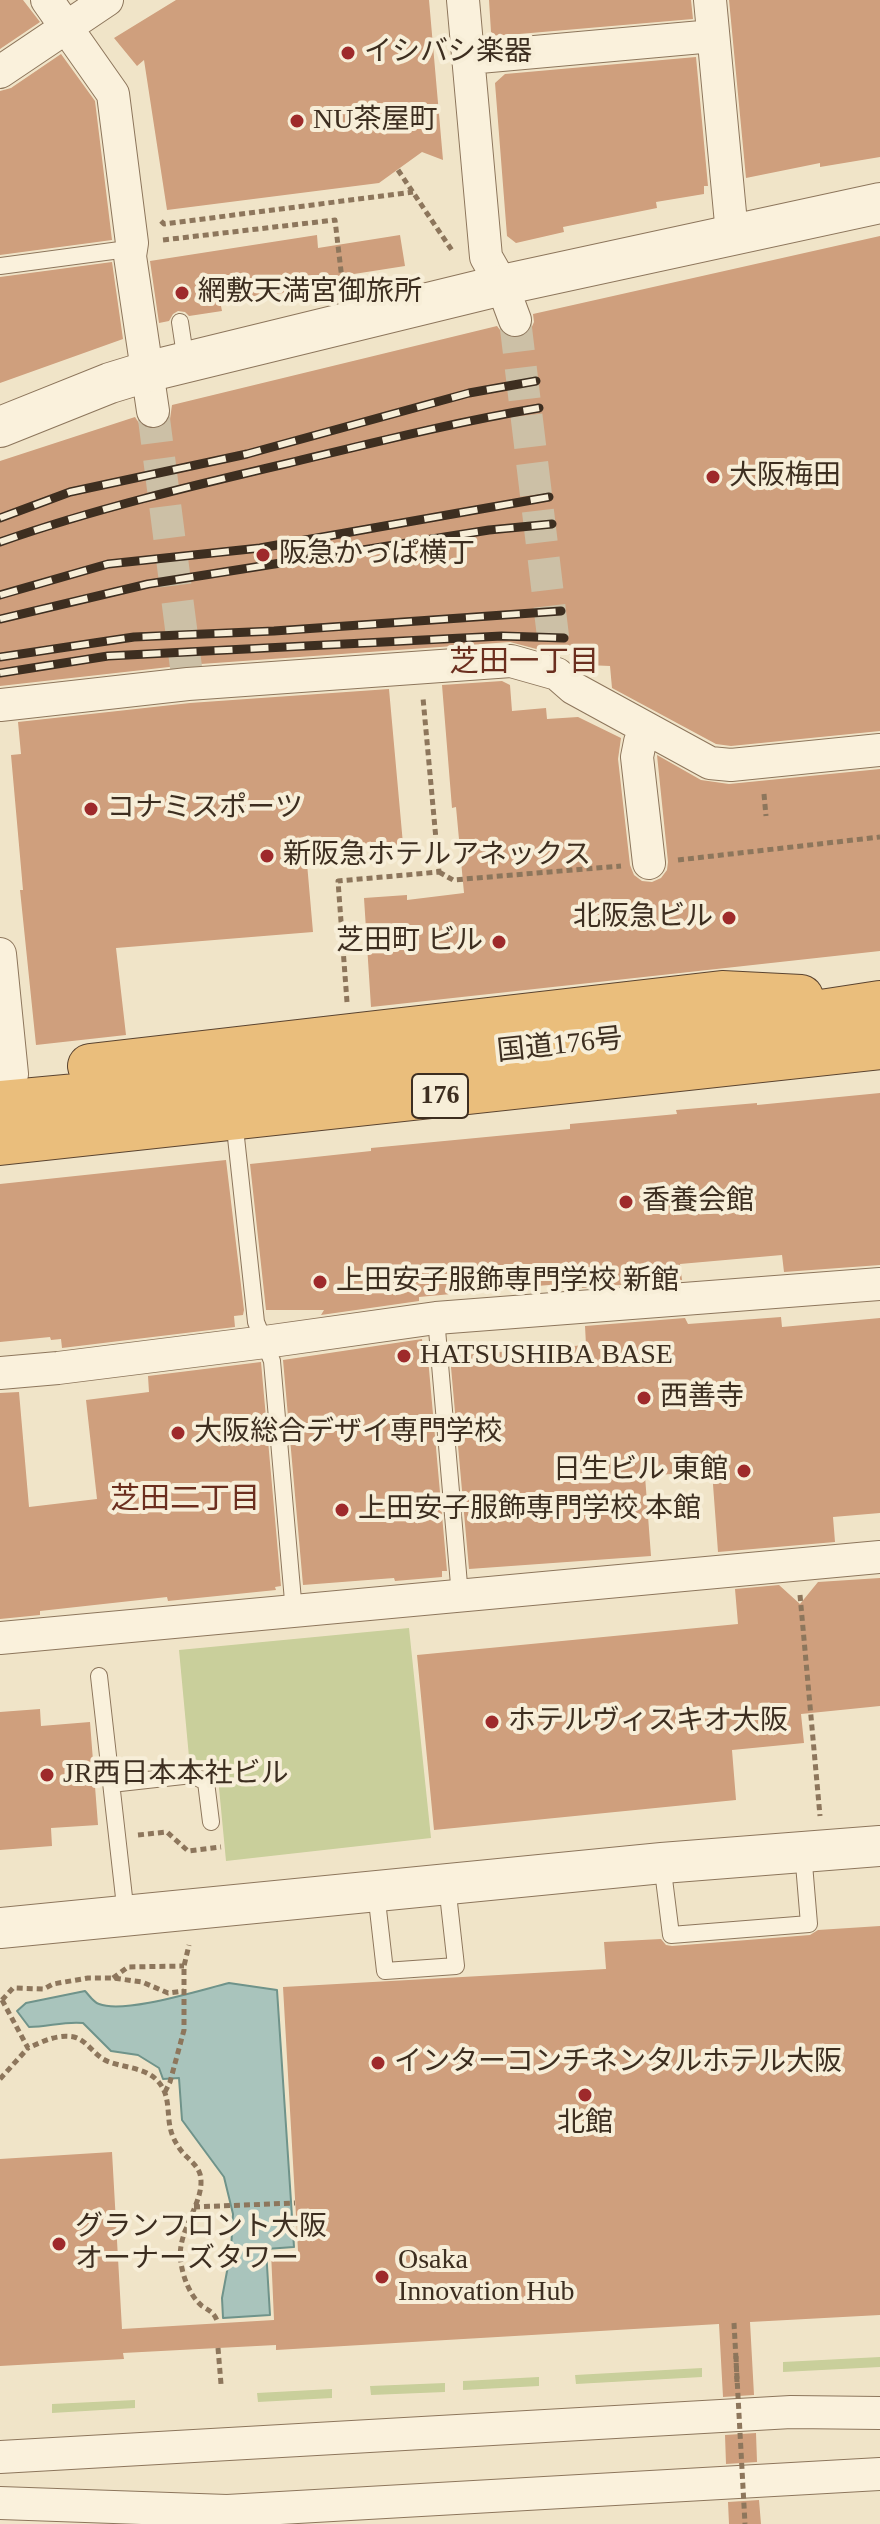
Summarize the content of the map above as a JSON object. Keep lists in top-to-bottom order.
{
  "streets": {
    "highway": ["国道176号", "176"]
  },
  "districts": ["芝田一丁目", "芝田二丁目"],
  "places": [
    "イシバシ楽器",
    "NU茶屋町",
    "網敷天満宮御旅所",
    "大阪梅田",
    "阪急かっぱ横丁",
    "コナミスポーツ",
    "新阪急ホテルアネックス",
    "北阪急ビル",
    "芝田町 ビル",
    "香養会館",
    "上田安子服飾専門学校 新館",
    "HATSUSHIBA BASE",
    "西善寺",
    "大阪総合デザイ専門学校",
    "日生ビル 東館",
    "上田安子服飾専門学校 本館",
    "ホテルヴィスキオ大阪",
    "JR西日本本社ビル",
    "インターコンチネンタルホテル大阪",
    "北館",
    "グランフロント大阪 オーナーズタワー",
    "Osaka Innovation Hub"
  ]
}
